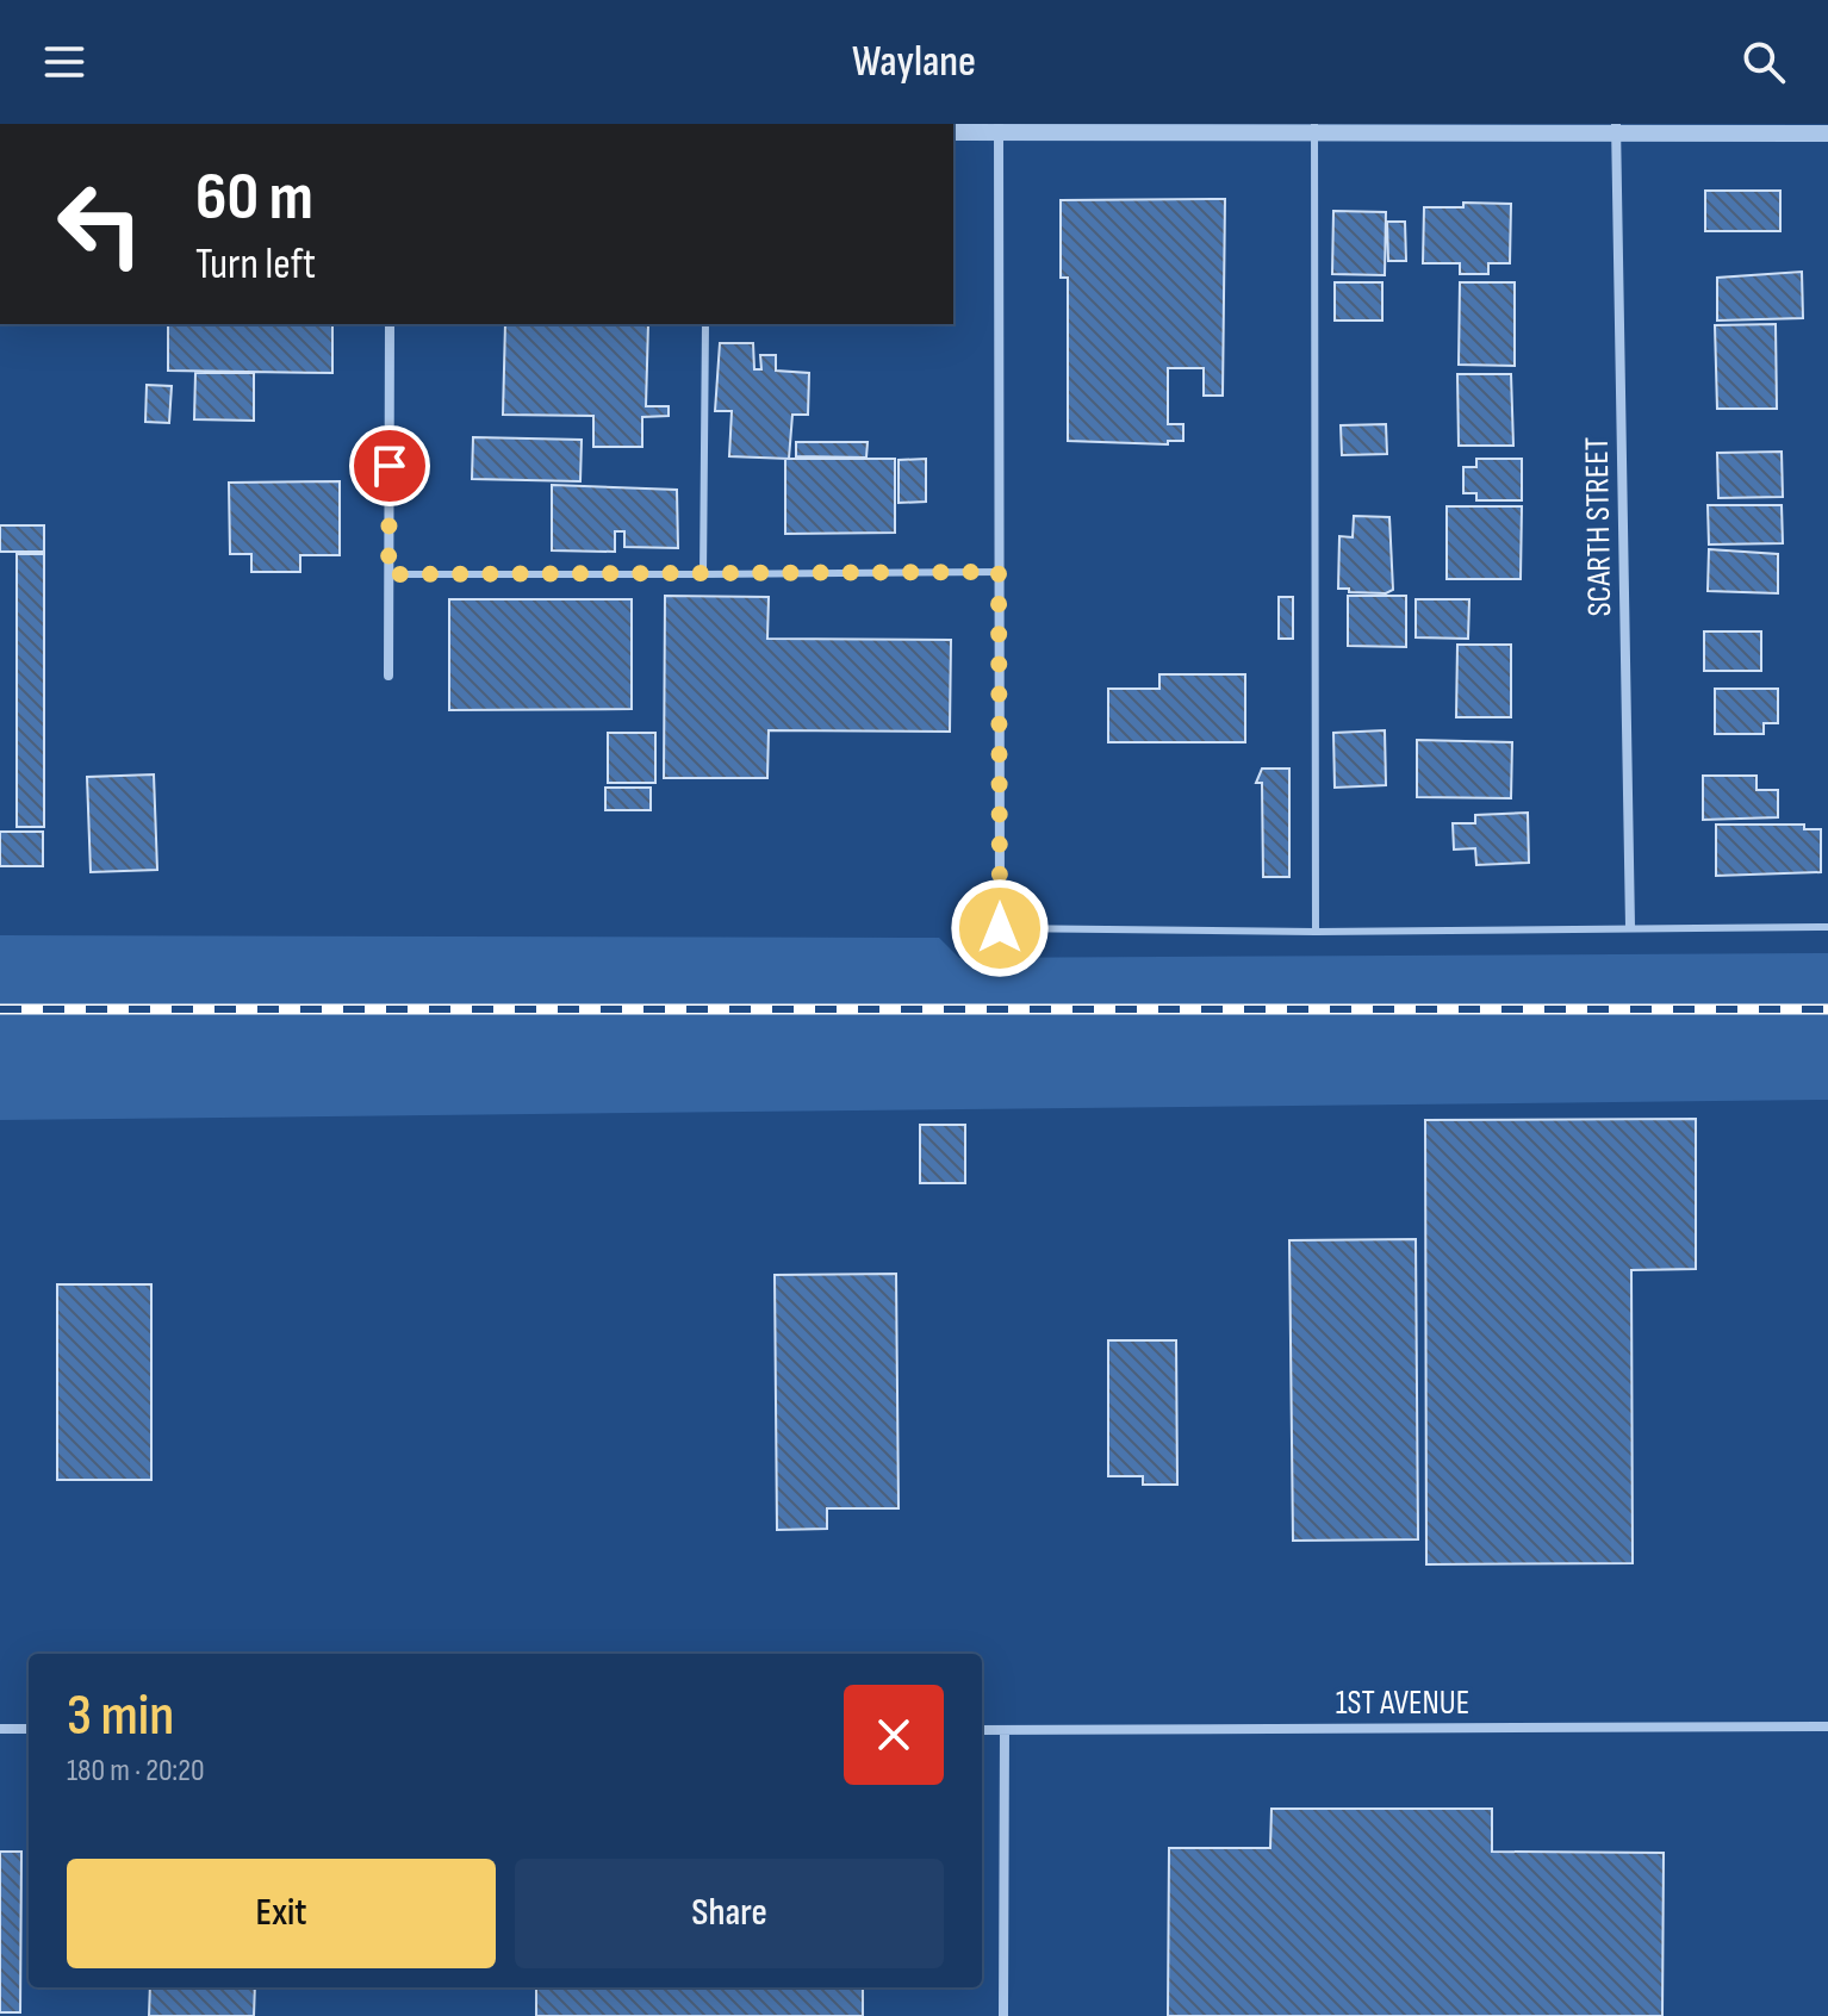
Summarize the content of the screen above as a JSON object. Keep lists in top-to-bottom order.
{
  "streets": {
    "street": ["SCARTH STREET", "1ST AVENUE"]
  },
  "page": {
    "header": "Waylane",
    "turn": ["60 m", "Turn left"],
    "heading": ["3 min", "180 m · 20:20"],
    "buttons": ["Exit", "Share"]
  }
}
